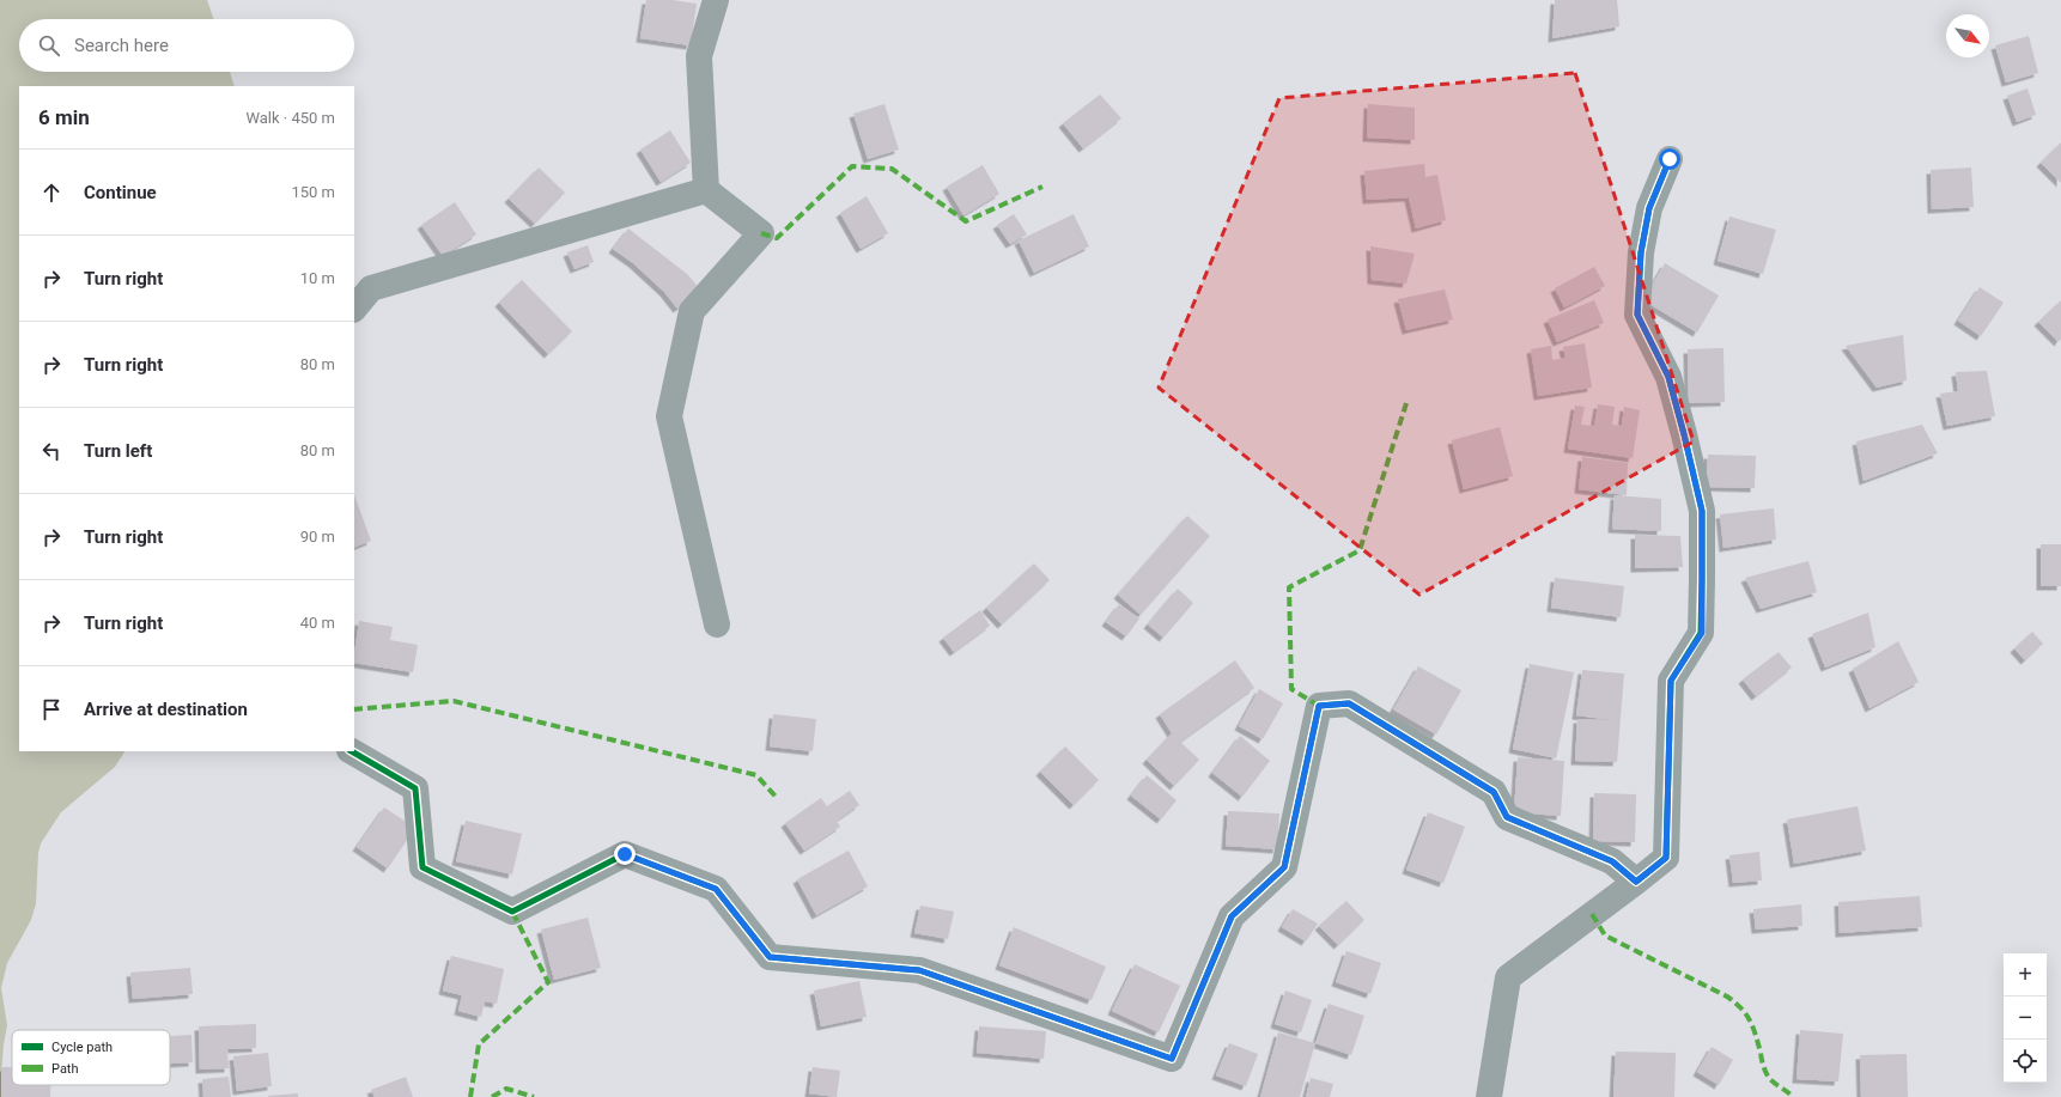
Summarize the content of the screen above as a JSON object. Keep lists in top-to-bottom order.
{
  "legend": ["Cycle path", "Path"],
  "north": "bottom right",
  "page": {
    "search": "Search here",
    "heading": ["6 min", "Walk · 450 m"],
    "list": [
      ["Continue", "150 m"],
      ["Turn right", "10 m"],
      ["Turn right", "80 m"],
      ["Turn left", "80 m"],
      ["Turn right", "90 m"],
      ["Turn right", "40 m"],
      "Arrive at destination"
    ],
    "map_buttons": ["+", "−"]
  }
}
